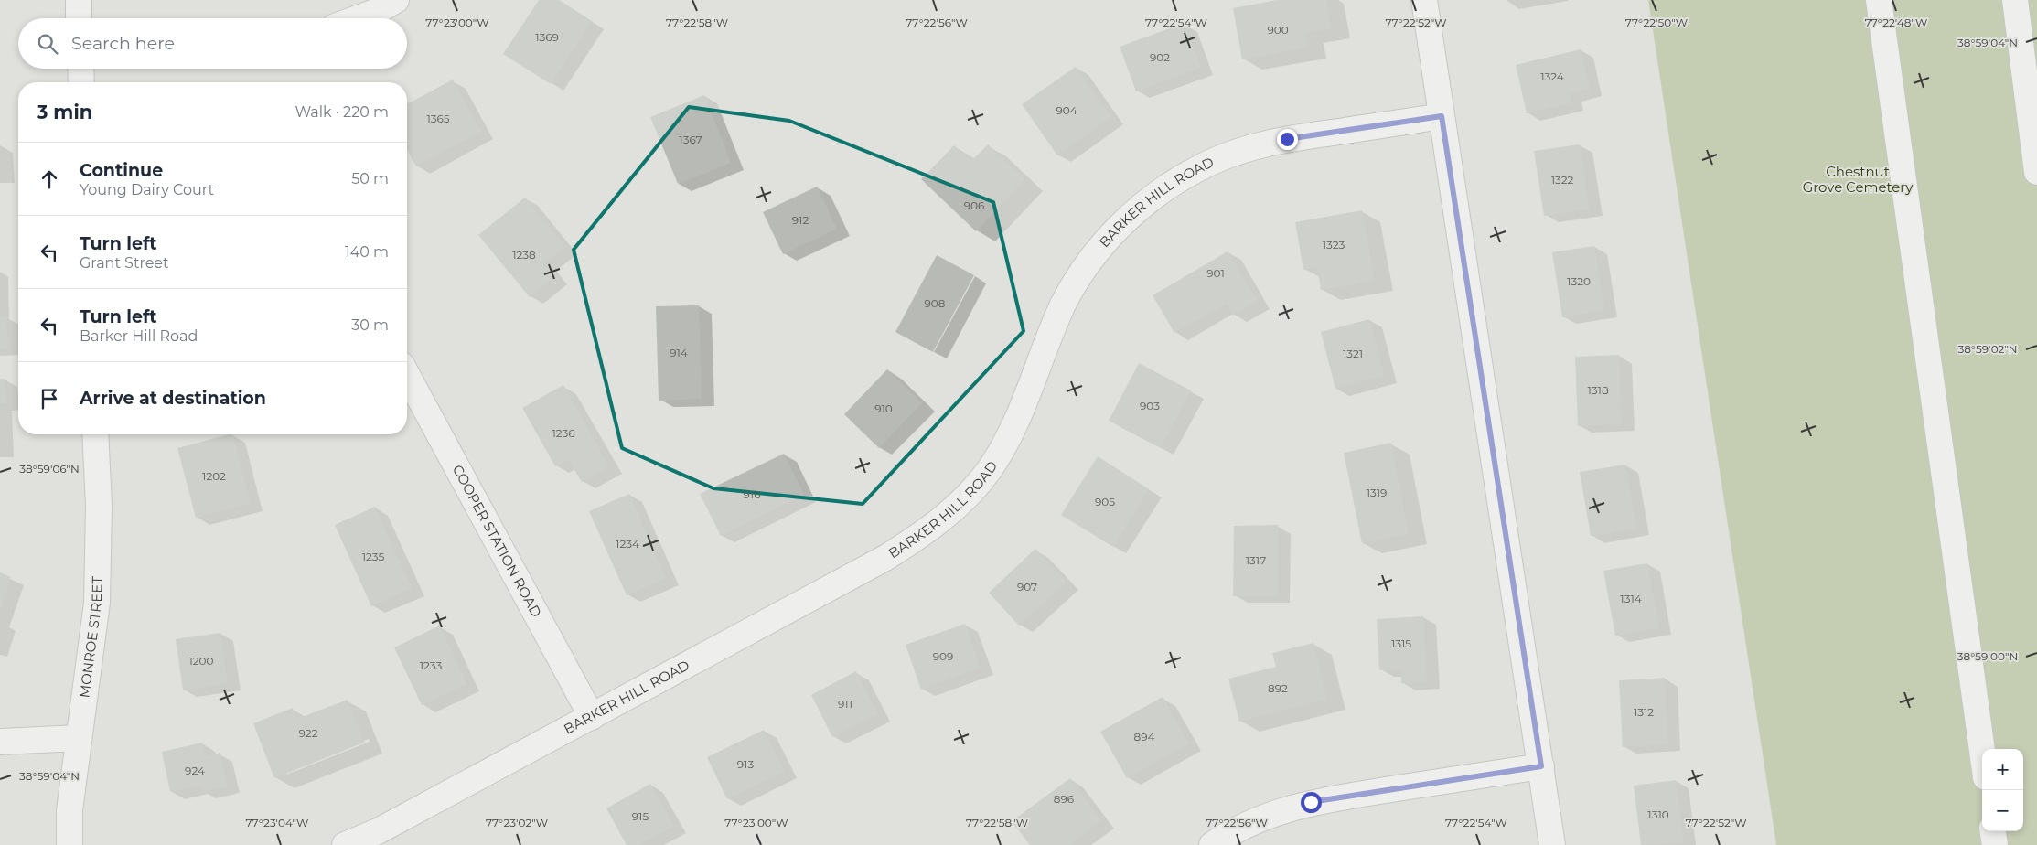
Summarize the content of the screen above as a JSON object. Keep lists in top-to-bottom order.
{
  "streets": {
    "street": ["BARKER HILL ROAD", "COOPER STATION ROAD", "MONROE STREET"]
  },
  "crossings": [
    ["BARKER HILL ROAD", "COOPER STATION ROAD"]
  ],
  "parks": ["Chestnut Grove Cemetery"],
  "house_numbers": [
    "900",
    "1369",
    "902",
    "1324",
    "904",
    "1365",
    "1367",
    "1322",
    "906",
    "912",
    "1323",
    "1238",
    "901",
    "1320",
    "908",
    "914",
    "1321",
    "1318",
    "903",
    "910",
    "1236",
    "1202",
    "1319",
    "916",
    "905",
    "1234",
    "1235",
    "1317",
    "907",
    "1314",
    "1315",
    "909",
    "1200",
    "1233",
    "892",
    "911",
    "1312",
    "922",
    "894",
    "913",
    "924",
    "896",
    "1310",
    "915"
  ],
  "page": {
    "search": "Search here",
    "heading": ["3 min", "Walk · 220 m"],
    "list": [
      ["Continue", "Young Dairy Court", "50 m"],
      ["Turn left", "Grant Street", "140 m"],
      ["Turn left", "Barker Hill Road", "30 m"],
      "Arrive at destination"
    ],
    "map_buttons": ["+", "−"]
  },
  "coordinates": [
    "77°22'48\"W",
    "77°23'00\"W",
    "77°22'58\"W",
    "77°22'56\"W",
    "77°22'54\"W",
    "77°22'52\"W",
    "77°22'50\"W",
    "38°59'04\"N",
    "38°59'02\"N",
    "38°59'06\"N",
    "38°59'00\"N",
    "77°23'04\"W",
    "77°23'02\"W"
  ]
}
